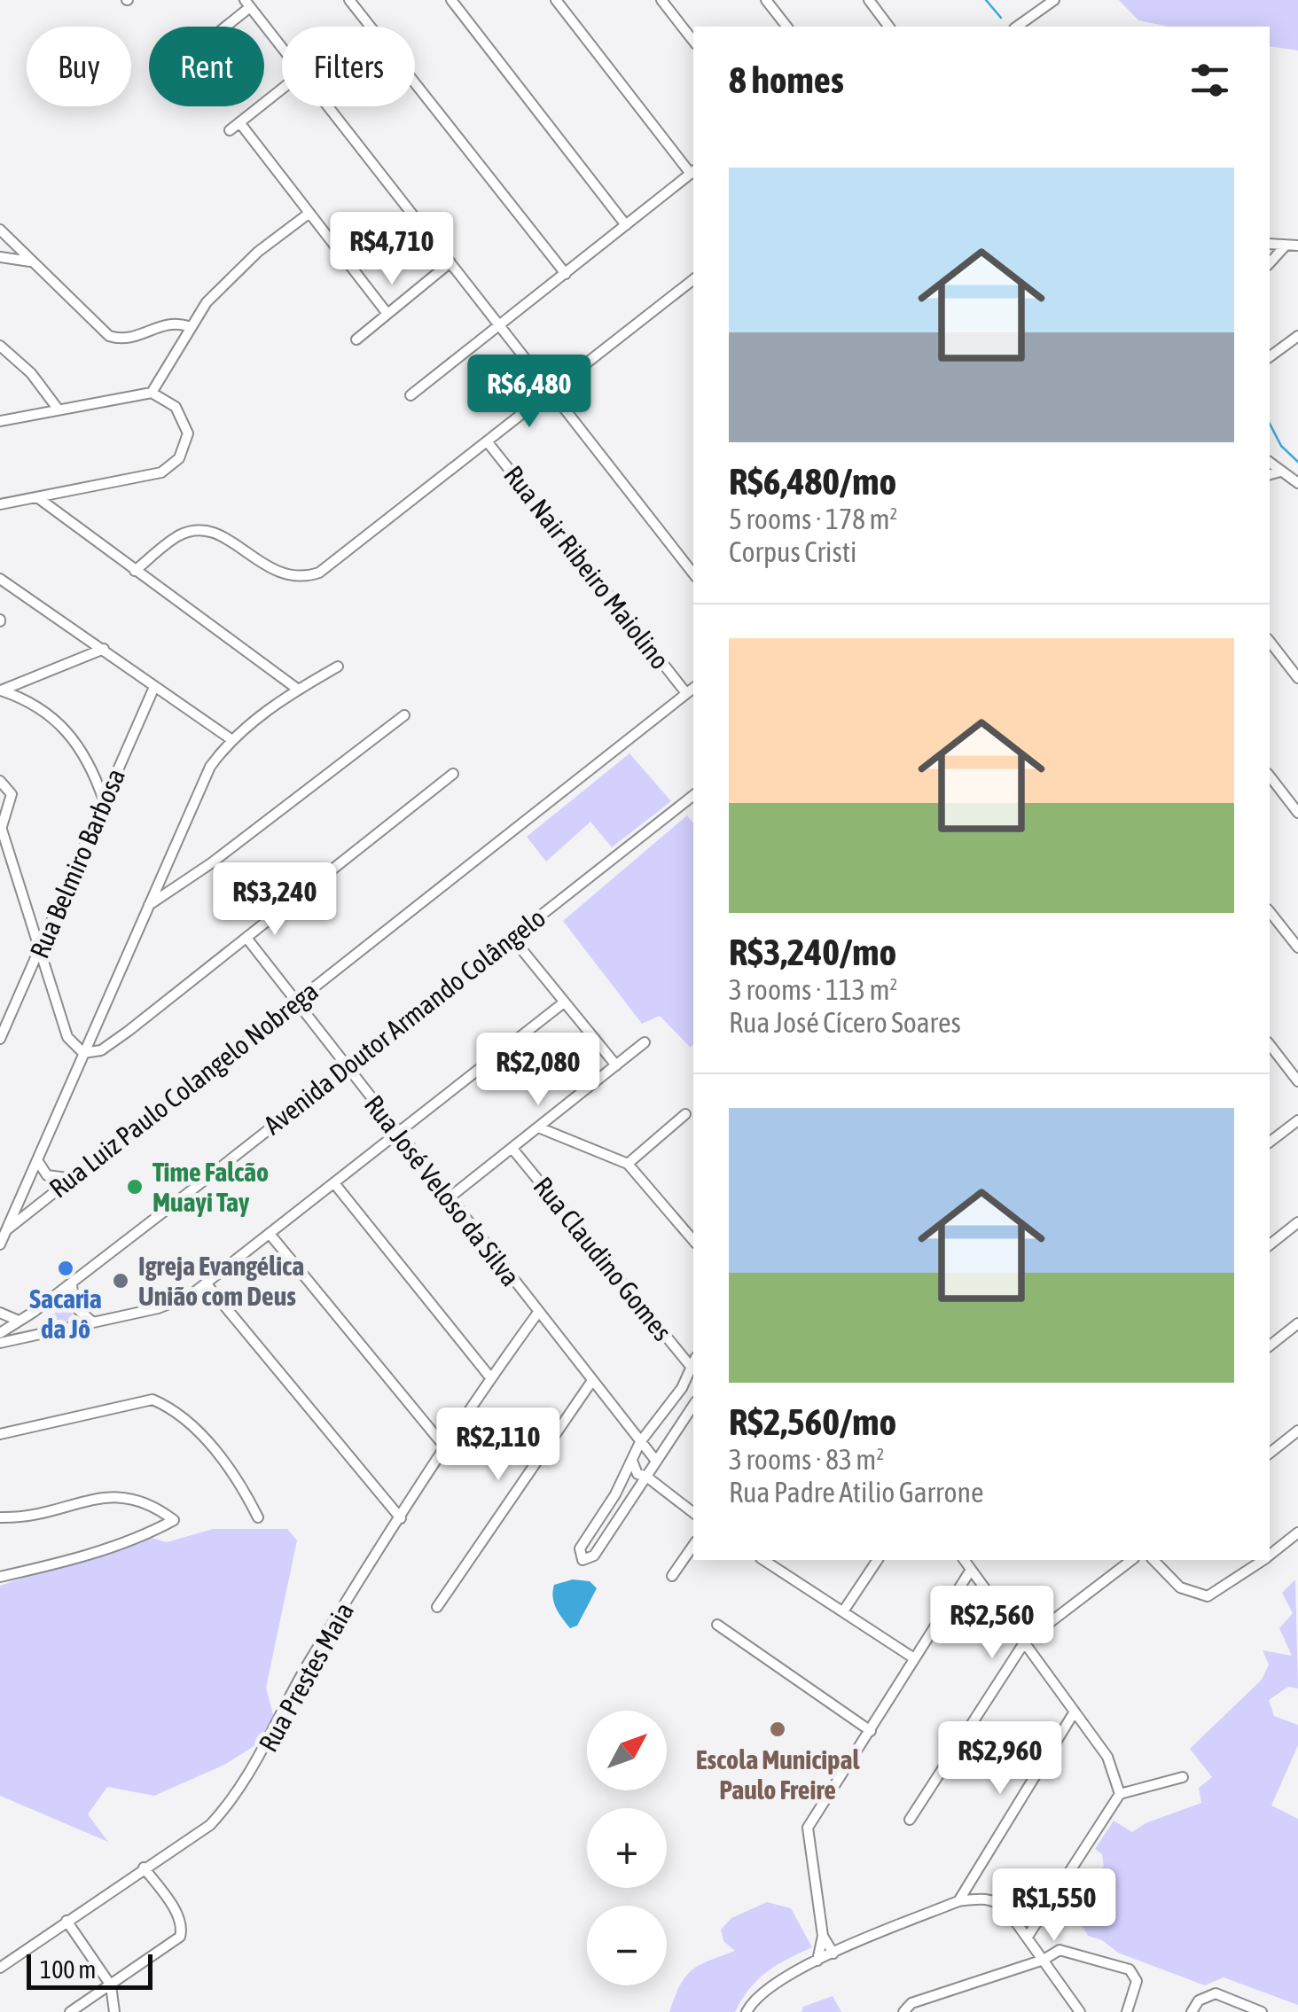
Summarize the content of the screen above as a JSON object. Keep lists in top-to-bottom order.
{
  "streets": {
    "street": [
      "Rua Nair Ribeiro Maiolino",
      "Rua Belmiro Barbosa",
      "Avenida Doutor Armando Colângelo",
      "Rua Luiz Paulo Colangelo Nobrega",
      "Rua José Veloso da Silva",
      "Rua Claudino Gomes",
      "Rua Prestes Maia"
    ]
  },
  "crossings": [
    ["Rua Nair Ribeiro Maiolino", "Rua Luiz Paulo Colangelo Nobrega"],
    ["Avenida Doutor Armando Colângelo", "Rua José Veloso da Silva"],
    ["Rua Luiz Paulo Colangelo Nobrega", "Rua José Veloso da Silva"],
    ["Rua José Veloso da Silva", "Rua Prestes Maia"]
  ],
  "places": [
    "Time Falcão Muayi Tay",
    "Sacaria da Jô",
    "Igreja Evangélica União com Deus",
    "Escola Municipal Paulo Freire"
  ],
  "scale_bar": "100 m",
  "north": "top right",
  "page": {
    "chip": ["Buy", "Rent", "Filters"],
    "heading": "8 homes",
    "list": [
      {
        "name": "R$6,480/mo",
        "note": "5 rooms · 178 m² · Corpus Cristi"
      },
      {
        "name": "R$3,240/mo",
        "note": "3 rooms · 113 m² · Rua José Cícero Soares"
      },
      {
        "name": "R$2,560/mo",
        "note": "3 rooms · 83 m² · Rua Padre Atilio Garrone"
      }
    ],
    "price": [
      "R$4,710",
      "R$6,480",
      "R$3,240",
      "R$2,080",
      "R$2,110",
      "R$2,560",
      "R$2,960",
      "R$1,550"
    ],
    "map_buttons": ["+", "−"],
    "scale": "100 m"
  }
}
